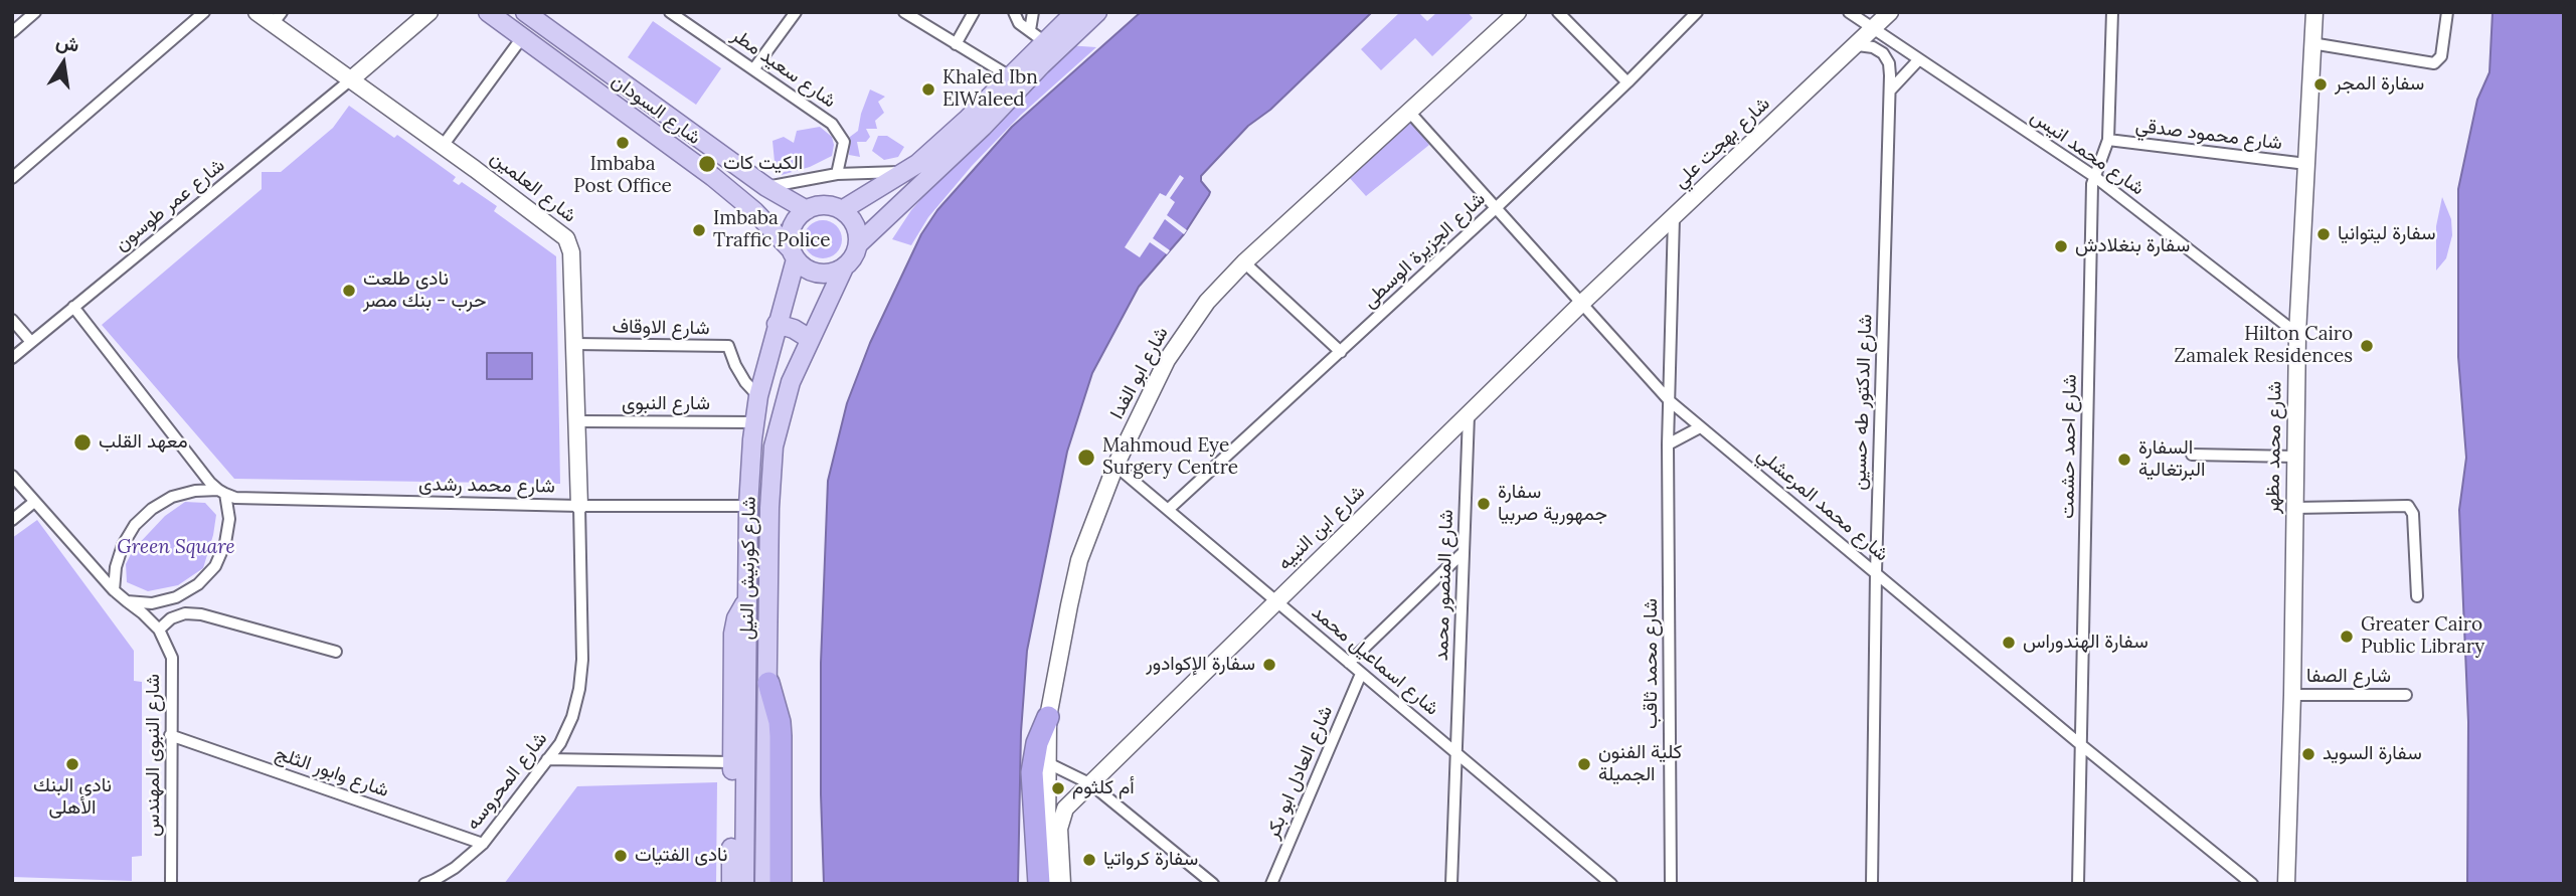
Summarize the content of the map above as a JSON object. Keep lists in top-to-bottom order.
{
  "streets": {
    "main road": ["شارع السودان", "شارع كورنيش النيل"],
    "street": [
      "شارع سعيد مطر",
      "شارع محمود صدقي",
      "شارع بهجت علي",
      "شارع محمد انيس",
      "شارع العلمين",
      "شارع عمر طوسون",
      "شارع الجزيرة الوسطى",
      "شارع الاوقاف",
      "شارع ابو الفدا",
      "شارع الدكتور طه حسين",
      "شارع النبوى",
      "شارع احمد حشمت",
      "شارع محمد مظهر",
      "شارع محمد رشدى",
      "شارع محمد المرعشلي",
      "شارع ابن النبيه",
      "شارع المنصور محمد",
      "شارع اسماعيل محمد",
      "شارع محمد ثاقب",
      "شارع الصفا",
      "شارع النبوى المهندس",
      "شارع وابور الثلج",
      "شارع العادل ابو بكر",
      "شارع المحروسه"
    ]
  },
  "crossings": [
    ["شارع السودان", "شارع كورنيش النيل"],
    ["شارع محمود صدقي", "شارع احمد حشمت"],
    ["شارع محمود صدقي", "شارع محمد مظهر"],
    ["شارع بهجت علي", "شارع محمد انيس"],
    ["شارع بهجت علي", "شارع الدكتور طه حسين"],
    ["شارع بهجت علي", "شارع محمد المرعشلي"],
    ["شارع بهجت علي", "شارع ابن النبيه"],
    ["شارع بهجت علي", "شارع محمد ثاقب"],
    ["شارع محمد انيس", "شارع احمد حشمت"],
    ["شارع محمد انيس", "شارع محمد مظهر"],
    ["شارع العلمين", "شارع عمر طوسون"],
    ["شارع العلمين", "شارع الاوقاف"],
    ["شارع العلمين", "شارع النبوى"],
    ["شارع العلمين", "شارع محمد رشدى"],
    ["شارع العلمين", "شارع المحروسه"],
    ["شارع الجزيرة الوسطى", "شارع محمد المرعشلي"],
    ["شارع الجزيرة الوسطى", "شارع اسماعيل محمد"],
    ["شارع الاوقاف", "شارع كورنيش النيل"],
    ["شارع ابو الفدا", "شارع محمد المرعشلي"],
    ["شارع ابو الفدا", "شارع اسماعيل محمد"],
    ["شارع الدكتور طه حسين", "شارع محمد المرعشلي"],
    ["شارع النبوى", "شارع كورنيش النيل"],
    ["شارع احمد حشمت", "شارع محمد المرعشلي"],
    ["شارع محمد مظهر", "شارع الصفا"],
    ["شارع محمد رشدى", "شارع كورنيش النيل"],
    ["شارع محمد رشدى", "شارع النبوى المهندس"],
    ["شارع محمد رشدى", "شارع المحروسه"],
    ["شارع محمد المرعشلي", "شارع ابن النبيه"],
    ["شارع محمد المرعشلي", "شارع محمد ثاقب"],
    ["شارع ابن النبيه", "شارع المنصور محمد"],
    ["شارع ابن النبيه", "شارع اسماعيل محمد"],
    ["شارع المنصور محمد", "شارع اسماعيل محمد"],
    ["شارع اسماعيل محمد", "شارع العادل ابو بكر"],
    ["شارع النبوى المهندس", "شارع وابور الثلج"],
    ["شارع وابور الثلج", "شارع المحروسه"]
  ],
  "parks": ["Green Square"],
  "places": [
    "سفارة المجر",
    "Khaled Ibn ElWaleed",
    "Imbaba Post Office",
    "الکيت کات",
    "Imbaba Traffic Police",
    "سفارة ليتوانيا",
    "سفارة بنغلادش",
    "نادى طلعت حرب - بنك مصر",
    "Hilton Cairo Zamalek Residences",
    "معهد القلب",
    "Mahmoud Eye Surgery Centre",
    "السفارة البرتغالية",
    "سفارة جمهورية صربيا",
    "Greater Cairo Public Library",
    "سفارة الهندوراس",
    "سفارة الإكوادور",
    "سفارة السويد",
    "نادى البنك الأهلى",
    "كلية الفنون الجميلة",
    "أم كلثوم",
    "نادى الفتيات",
    "سفارة كرواتيا"
  ],
  "north": "top"
}
